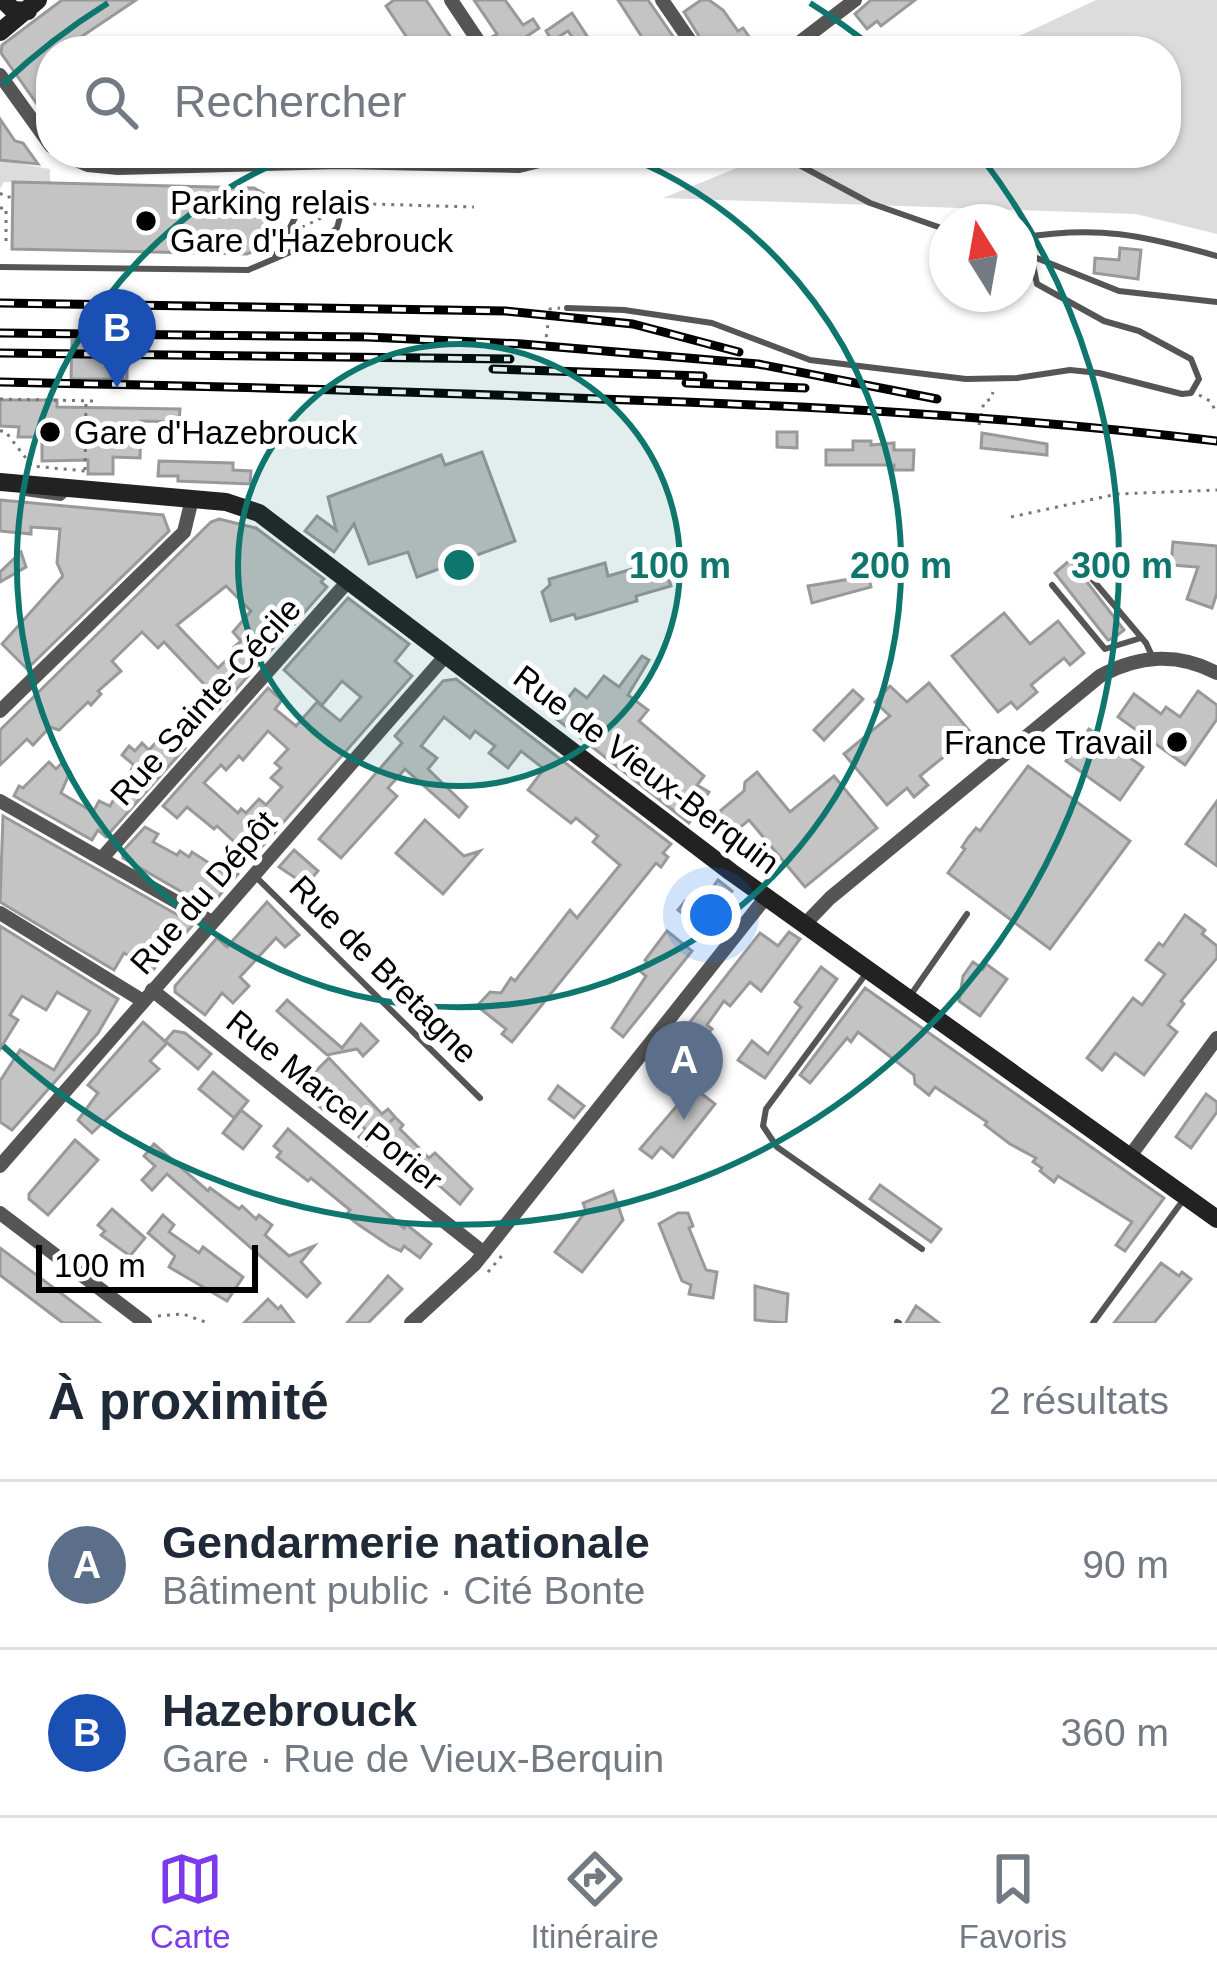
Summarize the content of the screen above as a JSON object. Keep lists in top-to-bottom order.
{
  "streets": {
    "street": [
      "Rue Sainte-Cécile",
      "Rue de Vieux-Berquin",
      "Rue du Dépôt",
      "Rue Marcel Porier"
    ],
    "lane": ["Rue de Bretagne"]
  },
  "crossings": [
    ["Rue Sainte-Cécile", "Rue de Vieux-Berquin"],
    ["Rue de Vieux-Berquin", "Rue du Dépôt"],
    ["Rue du Dépôt", "Rue de Bretagne"],
    ["Rue du Dépôt", "Rue Marcel Porier"]
  ],
  "places": ["Parking relais Gare d'Hazebrouck", "Gare d'Hazebrouck", "France Travail"],
  "scale_bar": "100 m",
  "north": "top",
  "page": {
    "search": "Rechercher",
    "pins": ["B", "A"],
    "scale": "100 m",
    "heading": ["À proximité", "2 résultats"],
    "list": [
      {
        "mark": "A",
        "name": "Gendarmerie nationale",
        "note": "Bâtiment public · Cité Bonte",
        "value": "90 m"
      },
      {
        "mark": "B",
        "name": "Hazebrouck",
        "note": "Gare · Rue de Vieux-Berquin",
        "value": "360 m"
      }
    ],
    "nav": ["Carte", "Itinéraire", "Favoris"]
  },
  "rings": ["100 m", "200 m", "300 m"]
}
